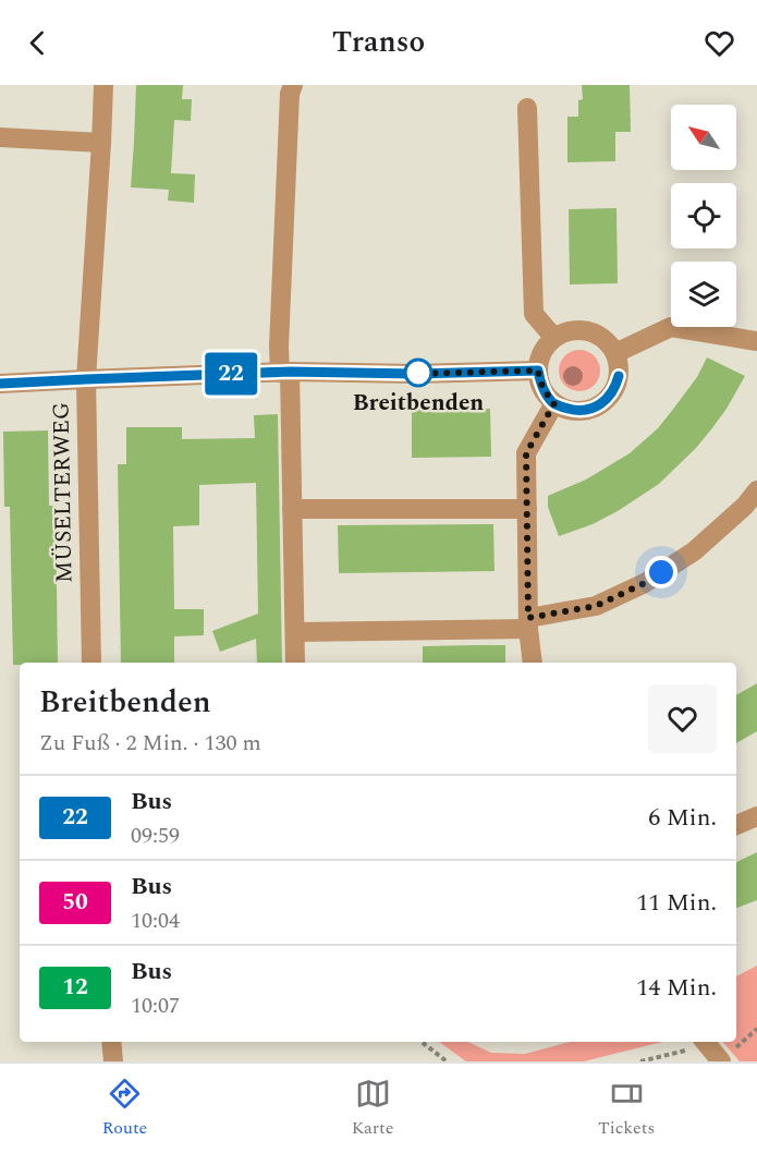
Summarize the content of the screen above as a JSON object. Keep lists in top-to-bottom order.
{
  "streets": {
    "street": ["MÜSELTERWEG"]
  },
  "places": ["Breitbenden"],
  "lines": ["bus line 22"],
  "north": "top left",
  "page": {
    "header": "Transo",
    "on_map": "22",
    "heading": ["Breitbenden", "Zu Fuß · 2 Min. · 130 m"],
    "list": [
      {
        "mark": "22",
        "name": "Bus",
        "note": "09:59",
        "value": "6 Min."
      },
      {
        "mark": "50",
        "name": "Bus",
        "note": "10:04",
        "value": "11 Min."
      },
      {
        "mark": "12",
        "name": "Bus",
        "note": "10:07",
        "value": "14 Min."
      }
    ],
    "tabs": ["Route", "Karte", "Tickets"]
  }
}
